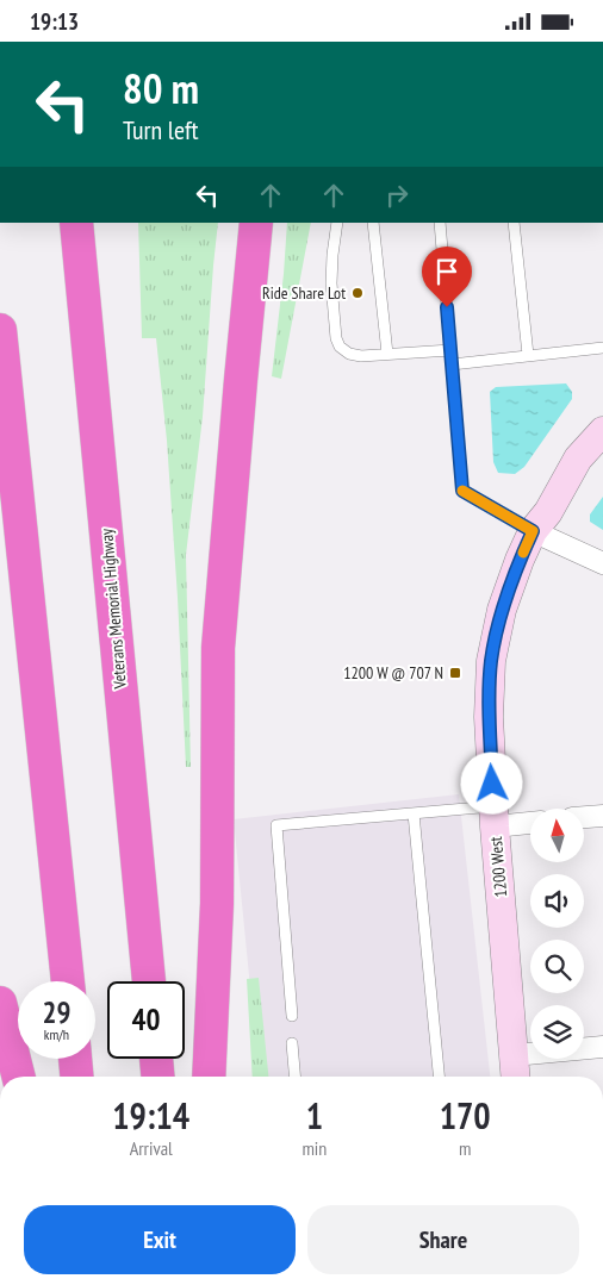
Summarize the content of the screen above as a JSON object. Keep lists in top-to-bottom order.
{
  "streets": {
    "highway": ["Veterans Memorial Highway"],
    "street": ["1200 West"]
  },
  "places": {
    "other": ["Ride Share Lot"],
    "transit": ["1200 W @ 707 N"]
  },
  "north": "top",
  "page": {
    "status": "19:13",
    "turn": ["80 m", "Turn left"],
    "speed": "29 km/h",
    "limit": "40",
    "eta": [
      "19:14",
      "Arrival",
      "1",
      "min",
      "170",
      "m"
    ],
    "buttons": ["Exit", "Share"]
  }
}
